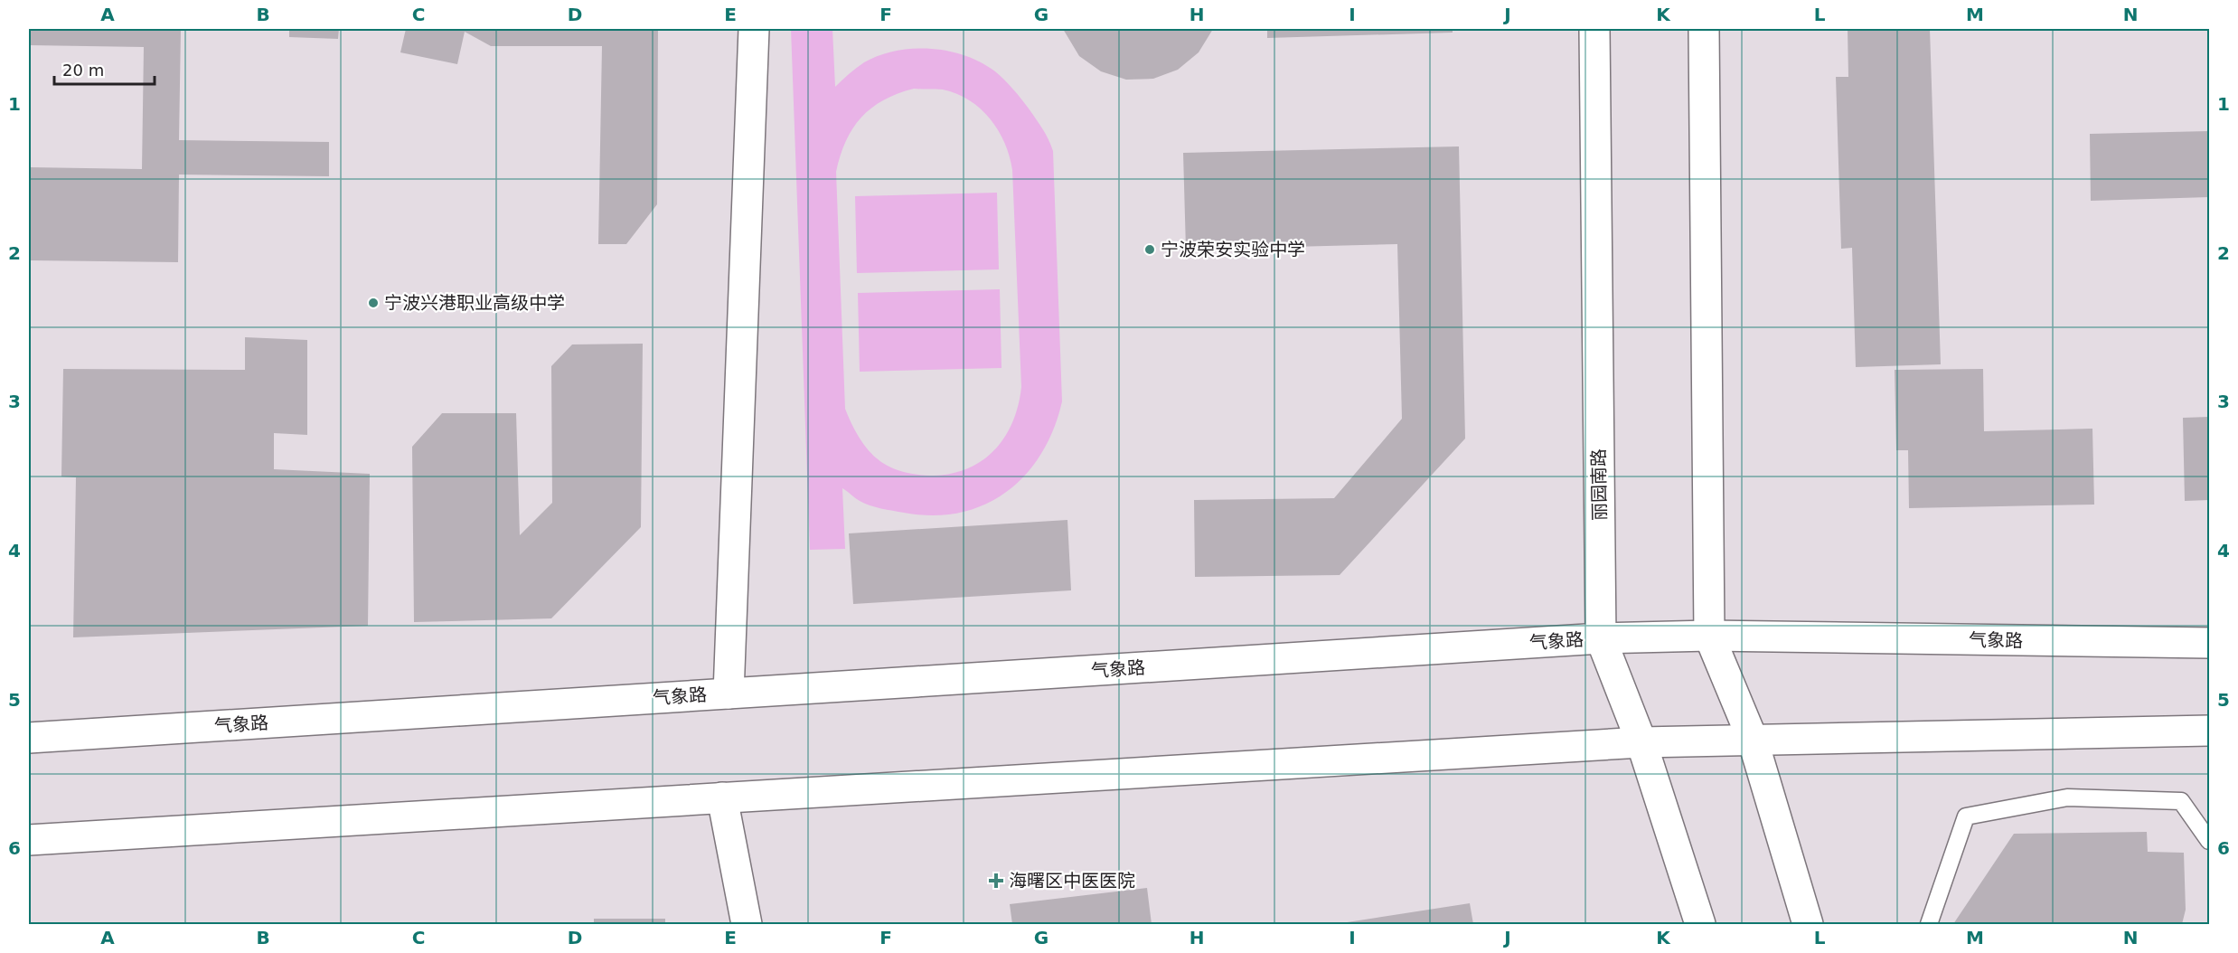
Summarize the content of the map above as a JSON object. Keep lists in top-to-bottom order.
{
  "streets": {
    "street": ["丽园南路", "气象路"]
  },
  "crossings": [
    ["丽园南路", "气象路"]
  ],
  "places": {
    "other": ["宁波荣安实验中学", "宁波兴港职业高级中学"],
    "health": ["海曙区中医医院"]
  },
  "scale_bar": "20 m",
  "grid": {
    "columns": [
      "A",
      "B",
      "C",
      "D",
      "E",
      "F",
      "G",
      "H",
      "I",
      "J",
      "K",
      "L",
      "M",
      "N"
    ],
    "rows": [
      "1",
      "2",
      "3",
      "4",
      "5",
      "6"
    ]
  }
}
